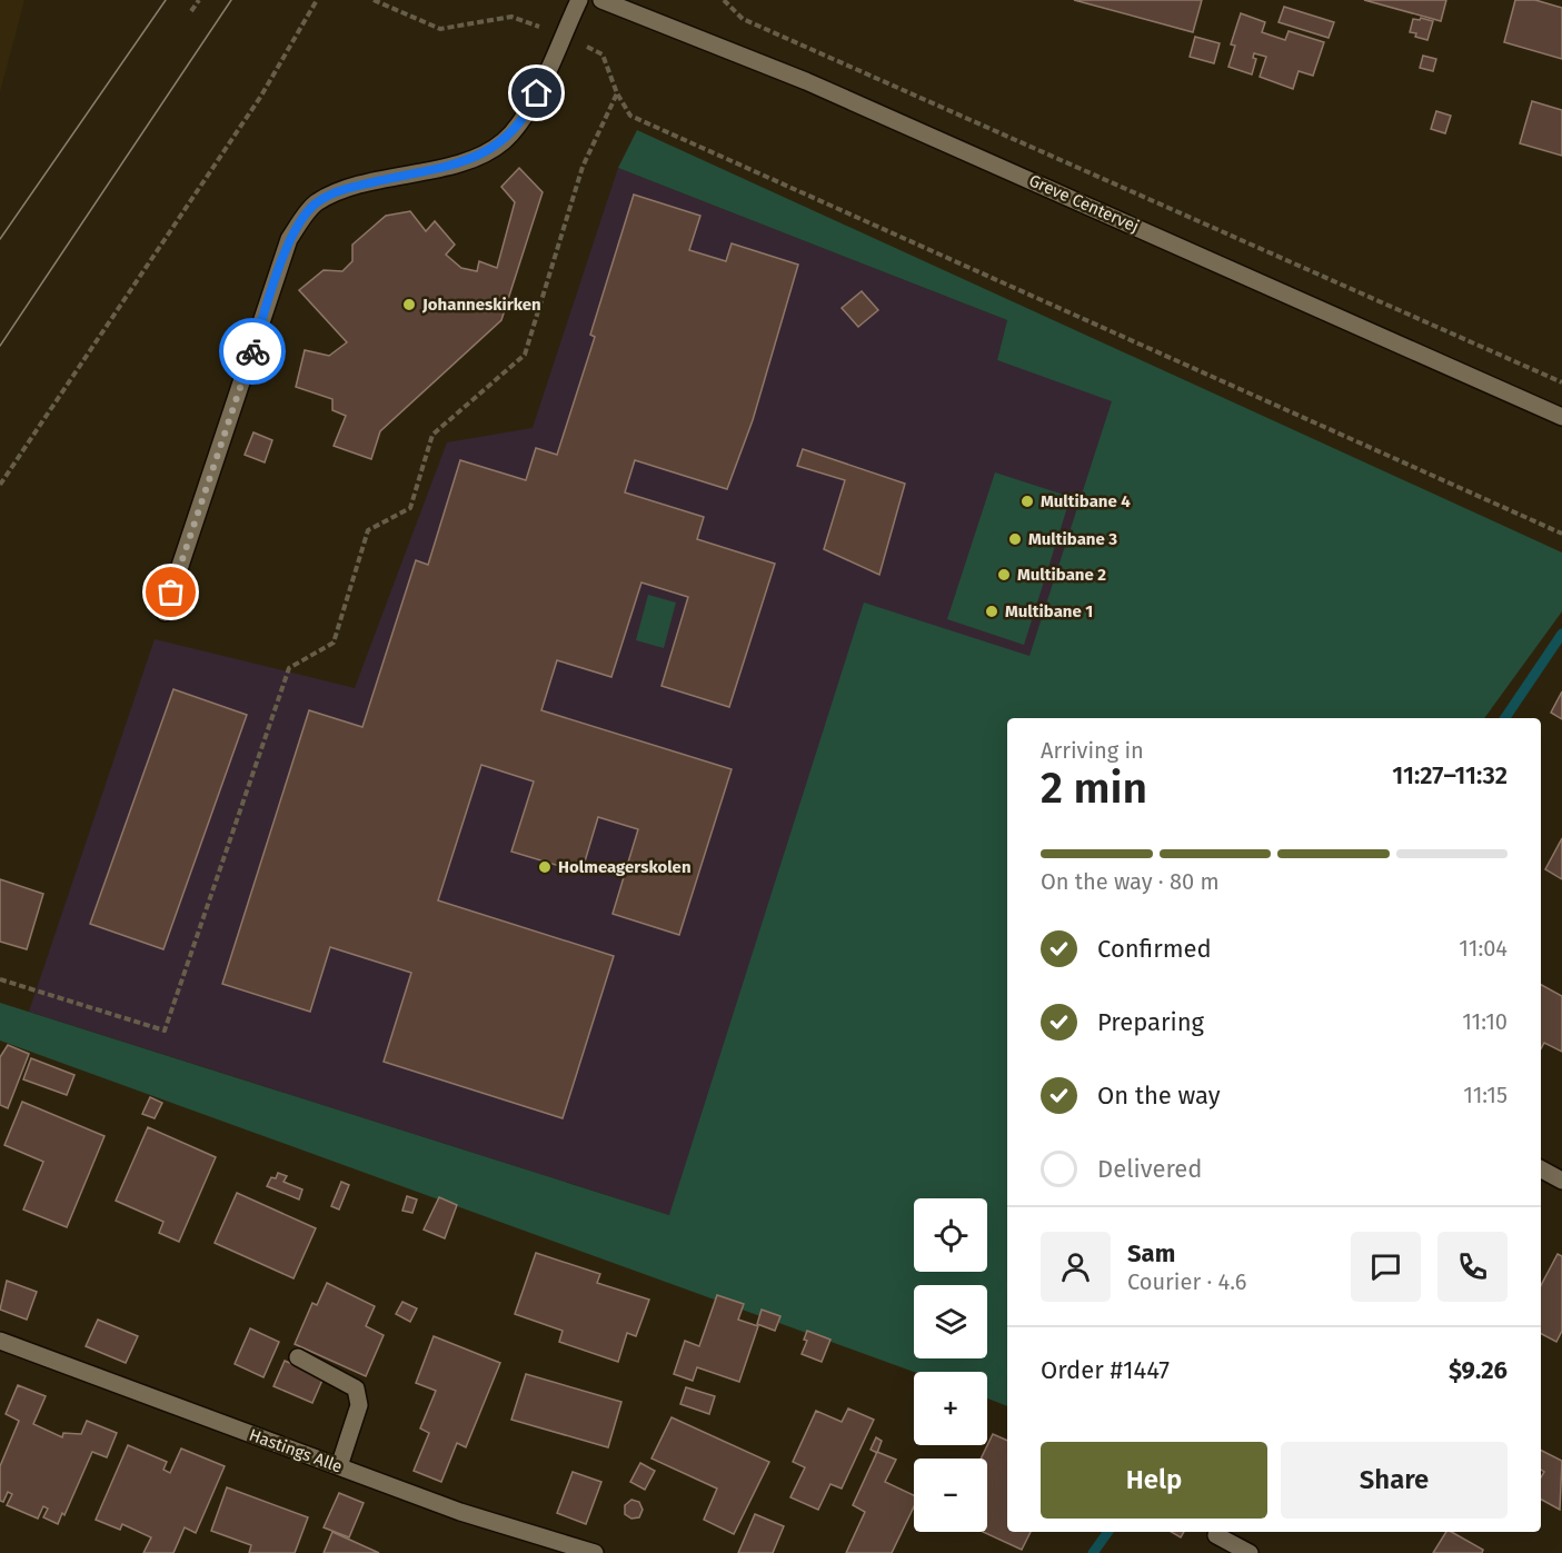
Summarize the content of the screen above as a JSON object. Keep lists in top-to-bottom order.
{
  "streets": {
    "street": ["Greve Centervej", "Hastings Alle"]
  },
  "places": [
    "Johanneskirken",
    "Multibane 4",
    "Multibane 3",
    "Multibane 2",
    "Multibane 1",
    "Holmeagerskolen"
  ],
  "page": {
    "heading": ["2 min", "Arriving in", "11:27–11:32"],
    "panel": [
      "Sam",
      "Courier · 4.6",
      "Order #1447",
      "$9.26"
    ],
    "bar": "On the way · 80 m",
    "list": [
      ["Confirmed", "11:04"],
      ["Preparing", "11:10"],
      ["On the way", "11:15"],
      "Delivered"
    ],
    "map_buttons": ["+", "−"],
    "buttons": ["Help", "Share"]
  }
}
